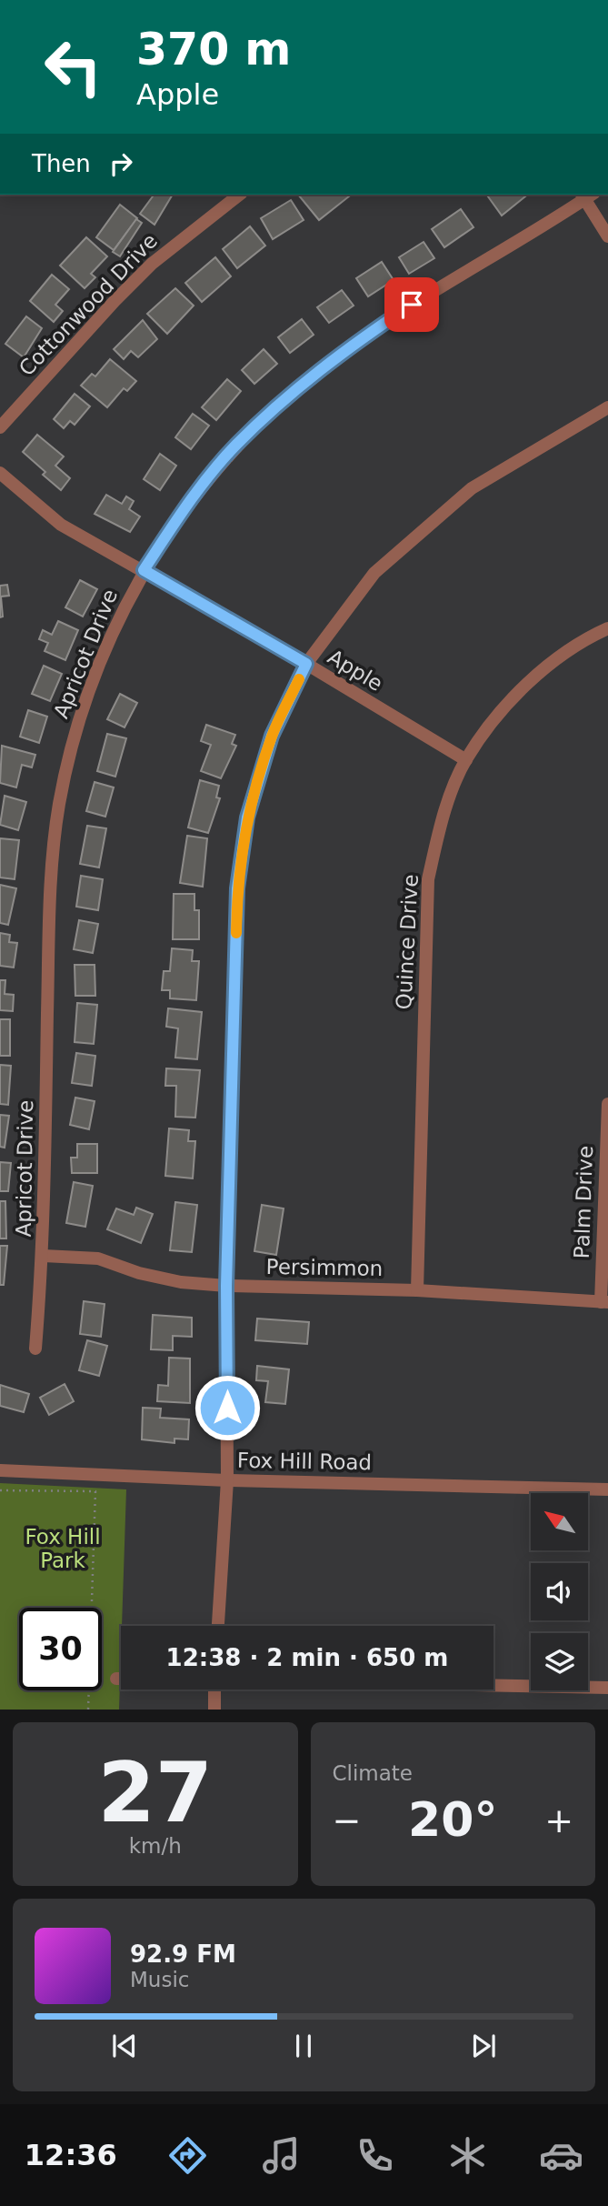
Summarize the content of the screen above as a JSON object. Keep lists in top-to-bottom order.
{
  "streets": {
    "street": [
      "Cottonwood Drive",
      "Apricot Drive",
      "Apple",
      "Quince Drive",
      "Palm Drive",
      "Persimmon",
      "Fox Hill Road"
    ]
  },
  "crossings": [
    ["Apricot Drive", "Apple"],
    ["Apricot Drive", "Persimmon"],
    ["Apple", "Quince Drive"],
    ["Quince Drive", "Persimmon"],
    ["Palm Drive", "Persimmon"]
  ],
  "parks": ["Fox Hill Park"],
  "north": "top left",
  "page": {
    "turn": ["370 m", "Apple"],
    "then": "Then",
    "limit": "30",
    "trip": "12:38 · 2 min · 650 m",
    "tile": [
      ["27", "km/h"],
      "Climate"
    ],
    "heat": ["−", "20°", "+"],
    "song": ["92.9 FM", "Music"],
    "tabs": "12:36"
  }
}
